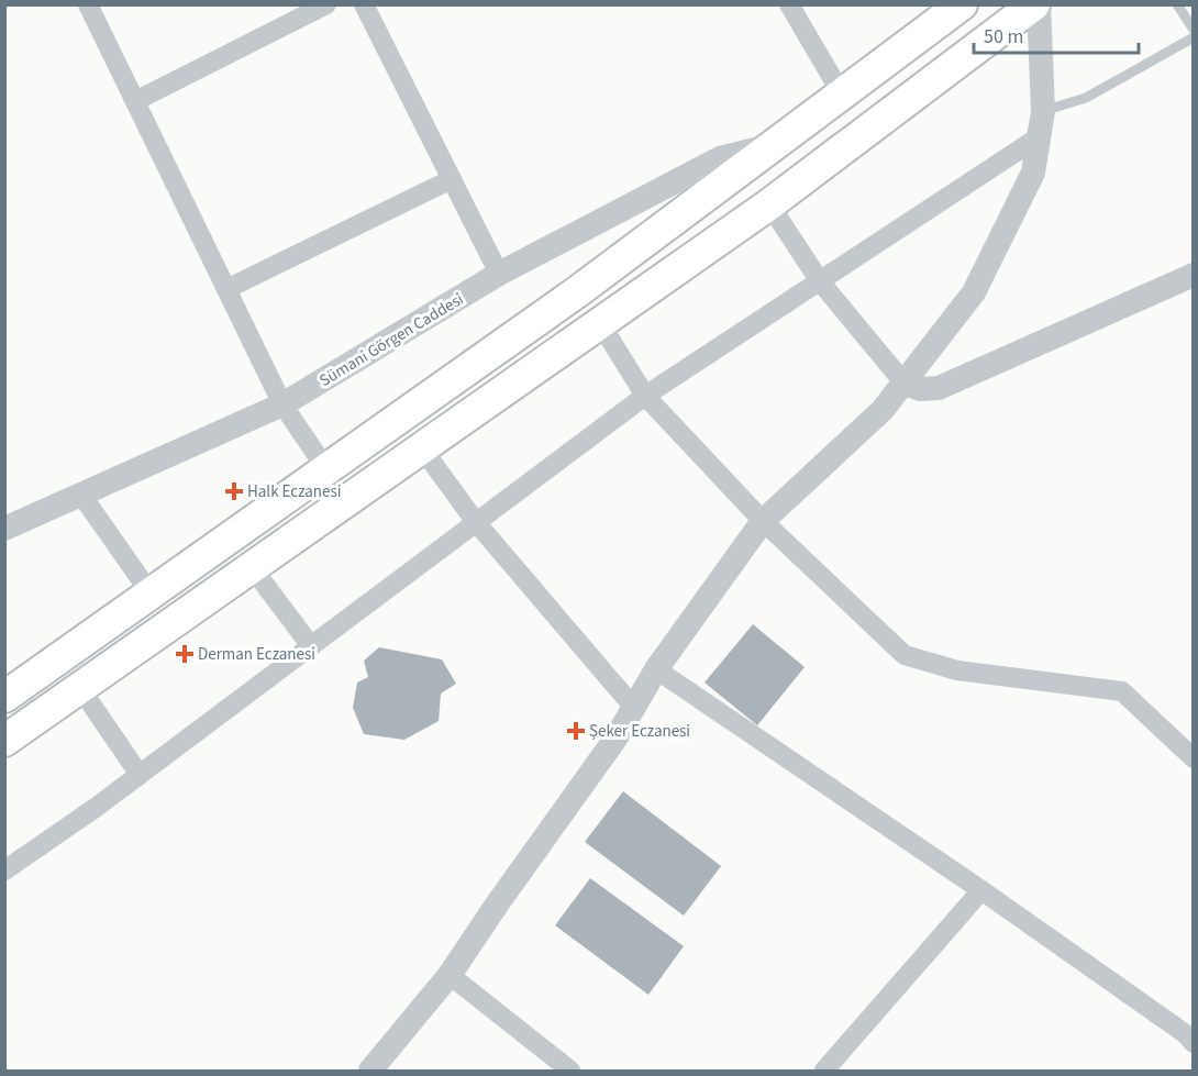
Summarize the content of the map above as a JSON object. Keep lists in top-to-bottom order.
{
  "streets": {
    "street": ["Sümani Görgen Caddesi"]
  },
  "places": {
    "health": ["Halk Eczanesi", "Derman Eczanesi", "Şeker Eczanesi"]
  },
  "scale_bar": "50 m"
}
